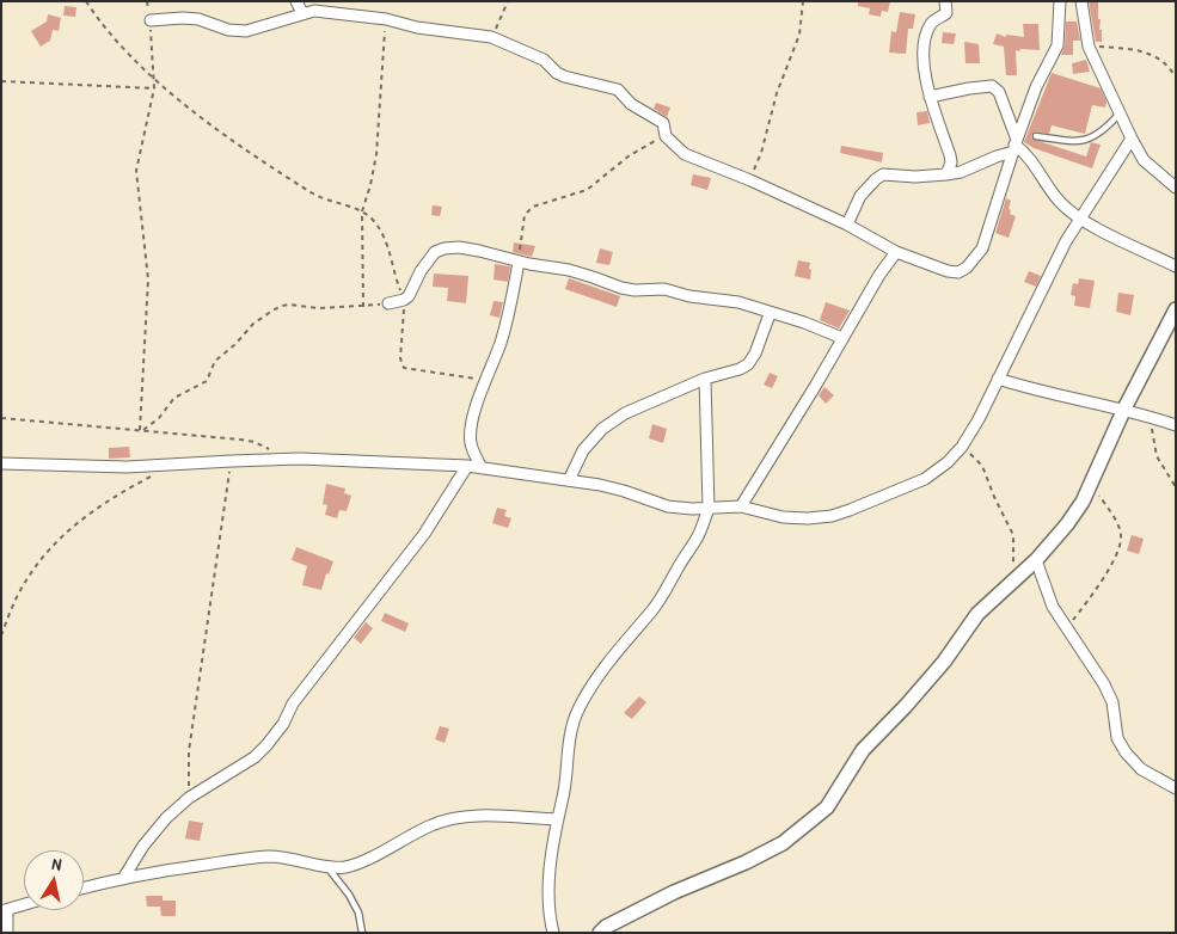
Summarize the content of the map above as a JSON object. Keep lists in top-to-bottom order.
{
  "north": "top"
}
